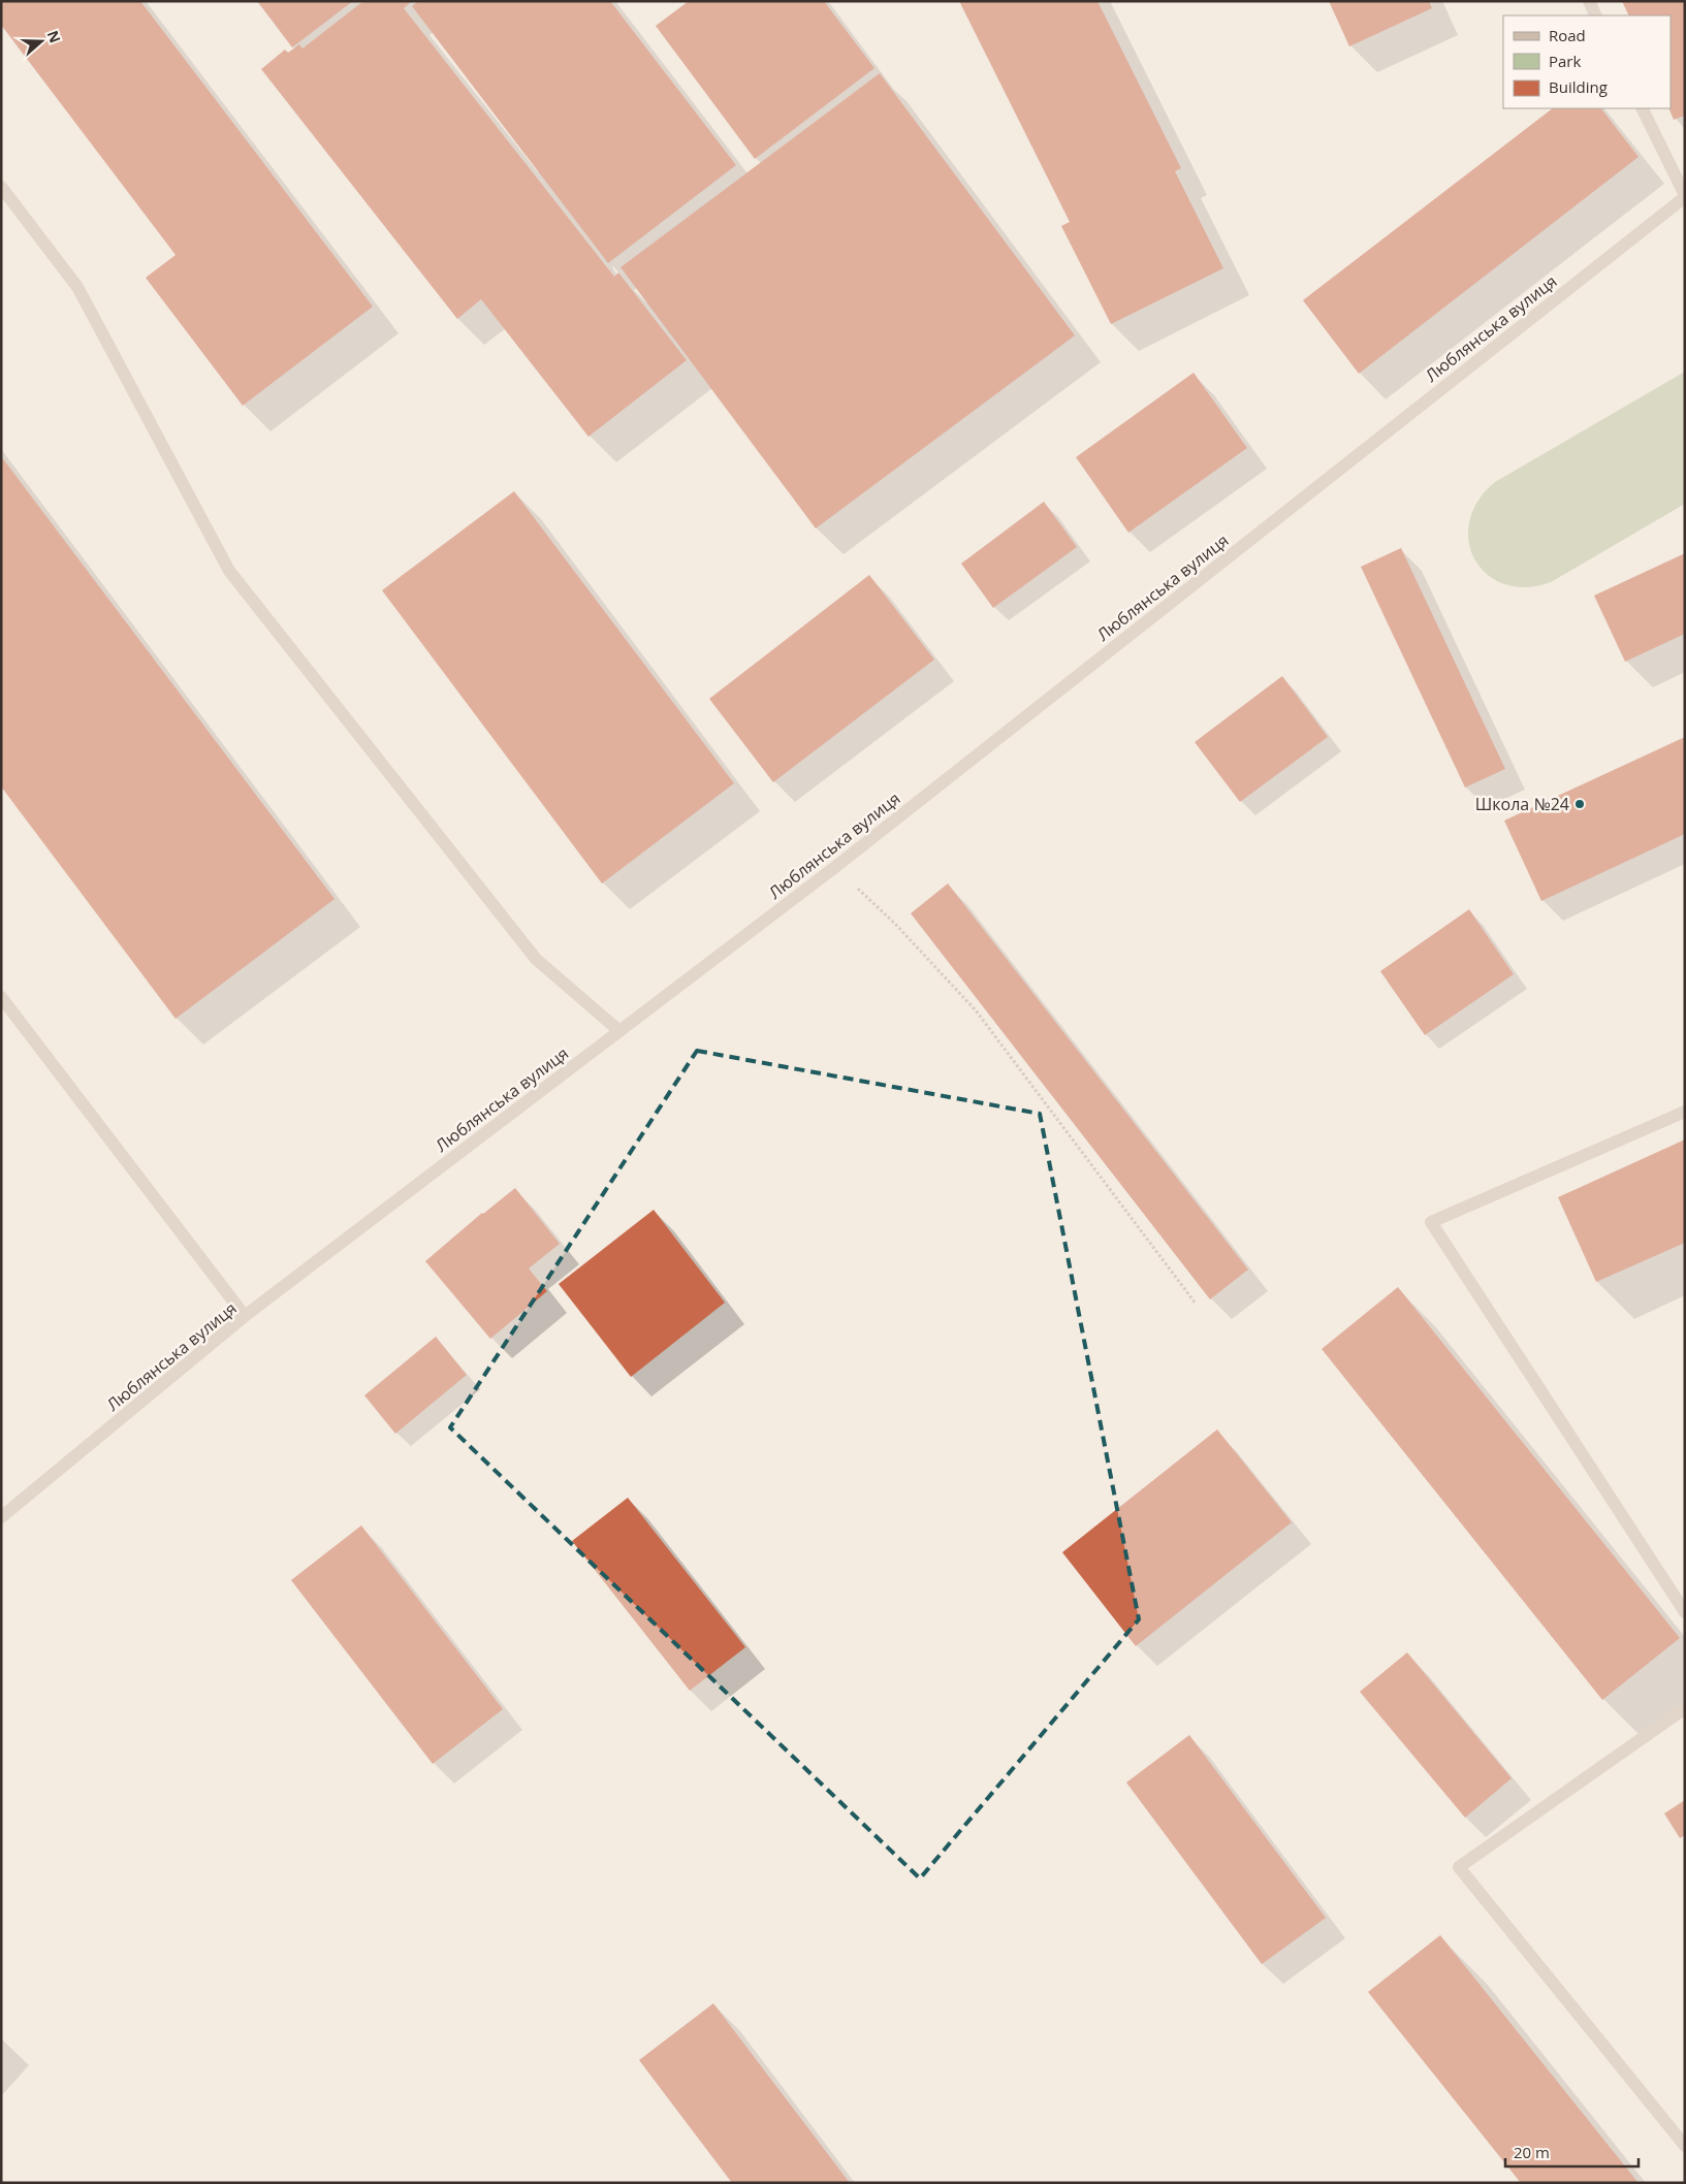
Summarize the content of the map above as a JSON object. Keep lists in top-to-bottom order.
{
  "streets": {
    "street": ["Люблянська вулиця"]
  },
  "places": ["Школа №24"],
  "legend": ["Road", "Park", "Building"],
  "scale_bar": "20 m",
  "north": "right"
}
